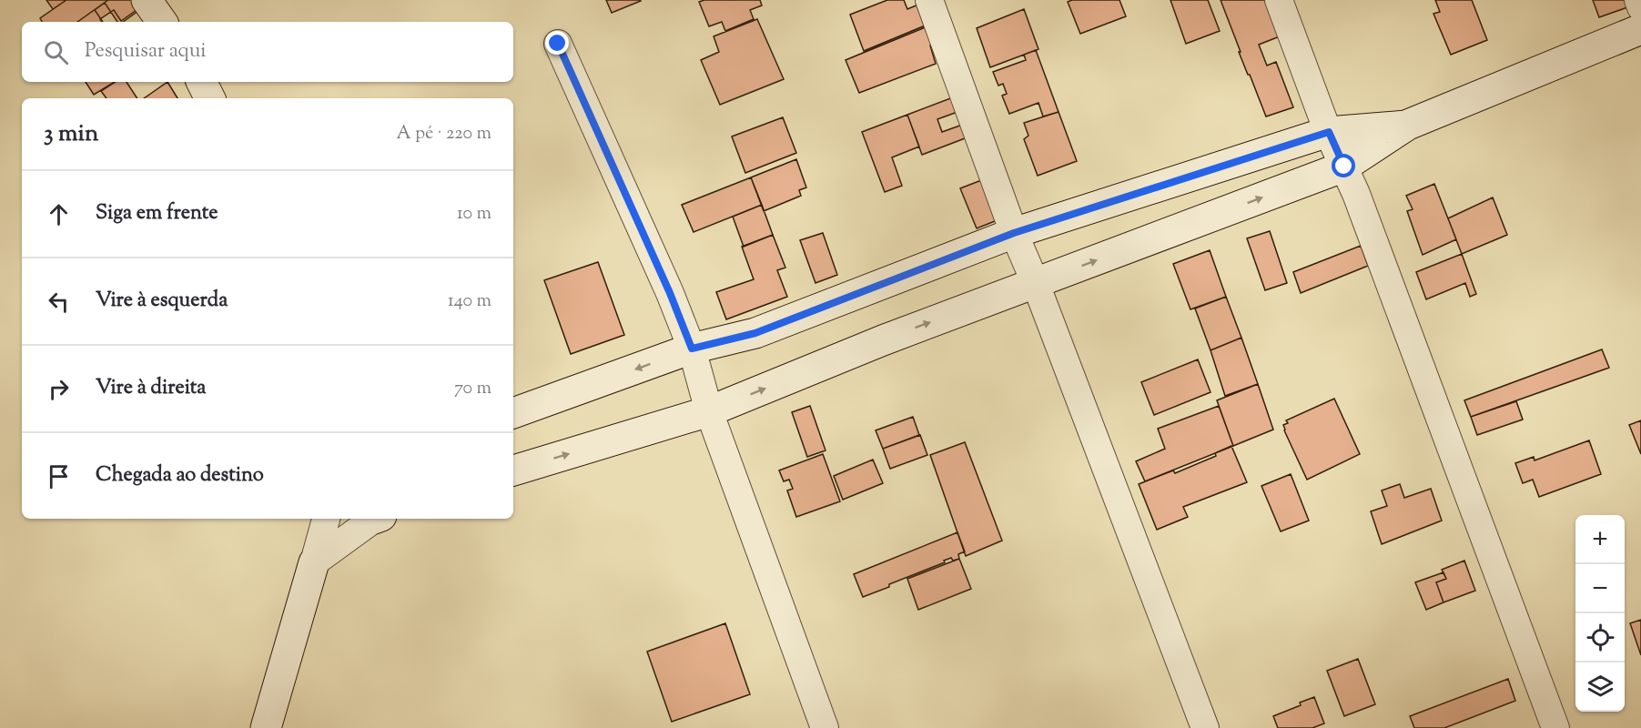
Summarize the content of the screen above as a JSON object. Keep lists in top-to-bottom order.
{
  "page": {
    "search": "Pesquisar aqui",
    "heading": ["3 min", "A pé · 220 m"],
    "list": [
      ["Siga em frente", "10 m"],
      ["Vire à esquerda", "140 m"],
      ["Vire à direita", "70 m"],
      "Chegada ao destino"
    ],
    "map_buttons": ["+", "−"]
  }
}
